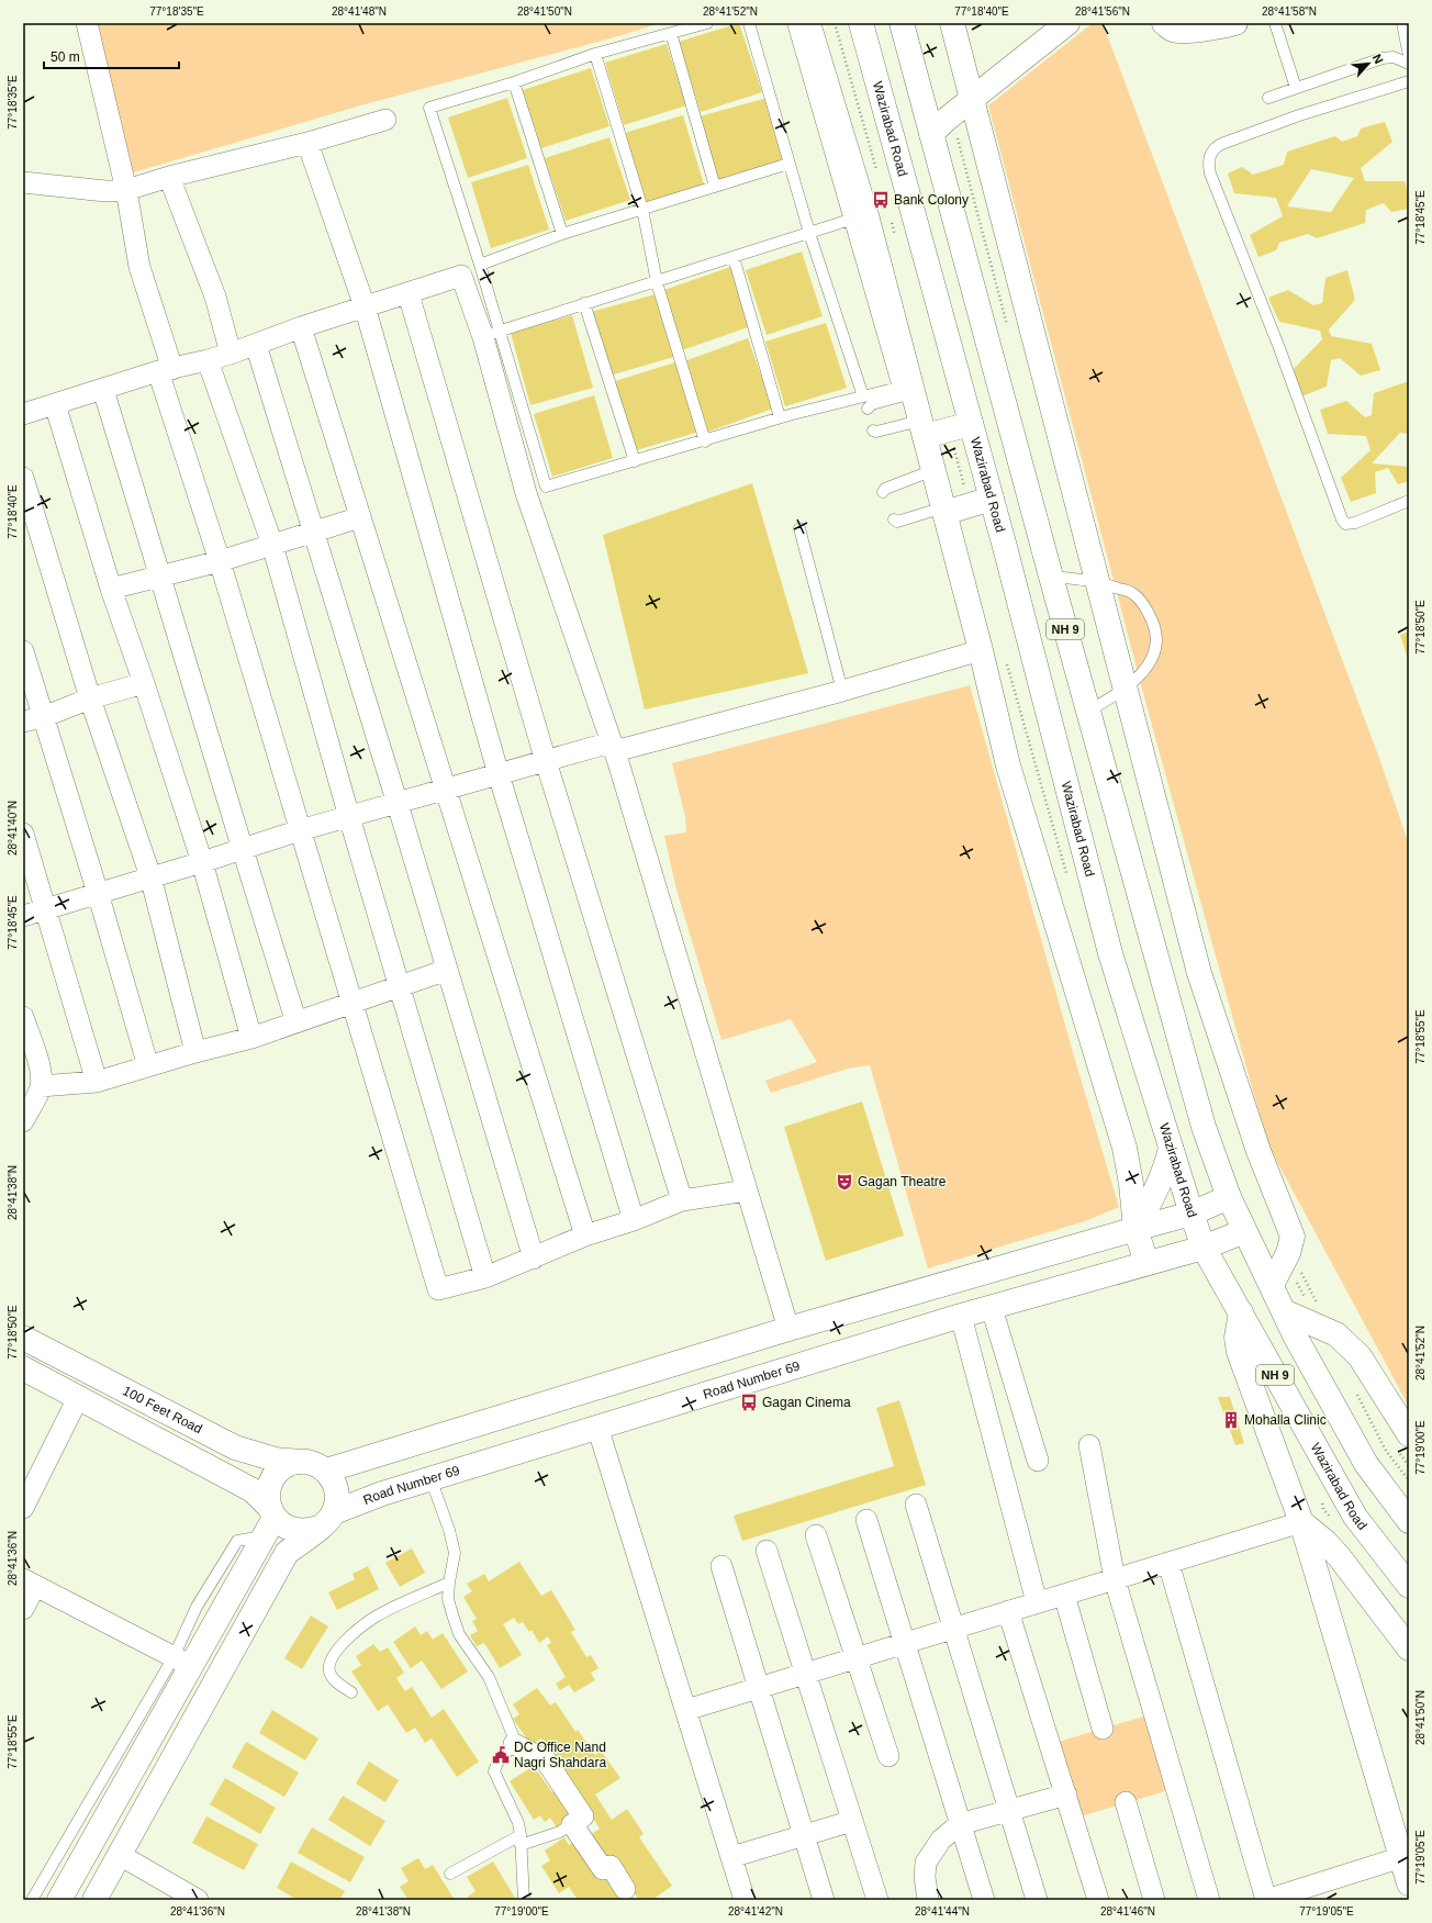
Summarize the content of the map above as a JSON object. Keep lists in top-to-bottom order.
{
  "streets": {
    "main road": [
      "Wazirabad Road",
      "NH 9",
      "Road Number 69",
      "100 Feet Road"
    ]
  },
  "crossings": [
    ["Wazirabad Road", "Road Number 69"],
    ["NH 9", "Road Number 69"],
    ["Road Number 69", "100 Feet Road"]
  ],
  "places": {
    "bus stop": ["Bank Colony", "Gagan Cinema"],
    "theatre": ["Gagan Theatre"],
    "building": ["Mohalla Clinic"],
    "public building": ["DC Office Nand Nagri Shahdara"]
  },
  "scale_bar": "50 m",
  "north": "top right",
  "coordinates": [
    "77°18'35\"E",
    "28°41'48\"N",
    "28°41'50\"N",
    "28°41'52\"N",
    "77°18'40\"E",
    "28°41'56\"N",
    "28°41'58\"N",
    "77°18'45\"E",
    "77°18'50\"E",
    "28°41'40\"N",
    "77°18'55\"E",
    "28°41'38\"N",
    "77°19'00\"E",
    "28°41'36\"N",
    "77°19'05\"E",
    "28°41'42\"N",
    "28°41'44\"N",
    "28°41'46\"N"
  ]
}
